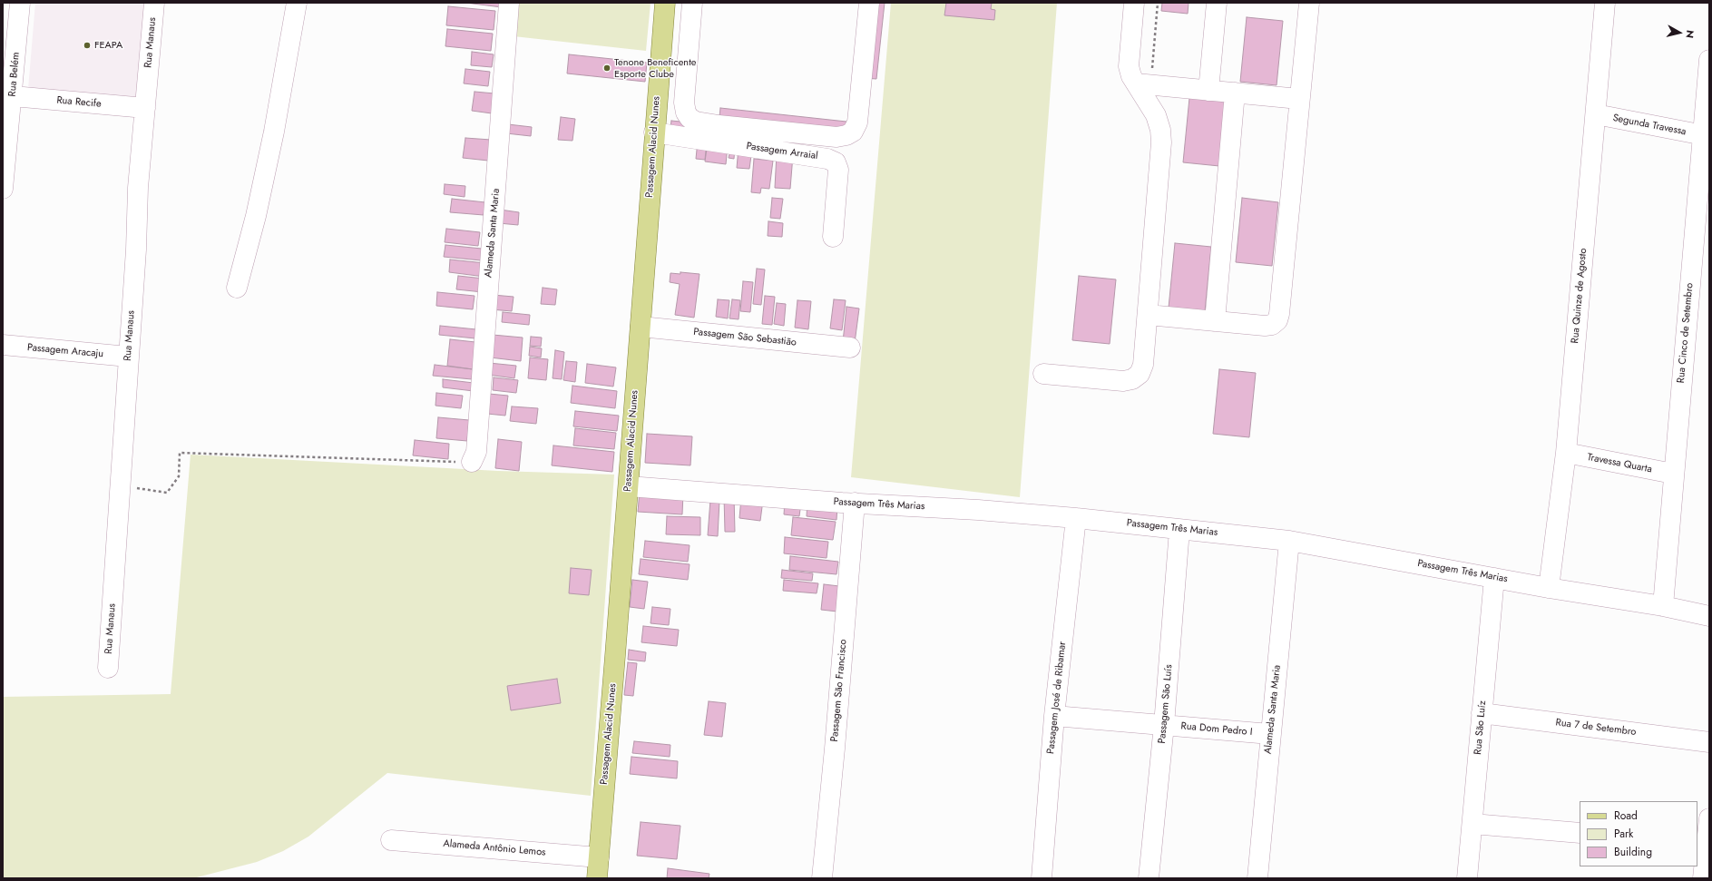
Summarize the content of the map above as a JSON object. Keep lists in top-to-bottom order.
{
  "streets": {
    "main road": ["Passagem Alacid Nunes"],
    "street": [
      "Rua Manaus",
      "Rua Belém",
      "Rua Recife",
      "Segunda Travessa",
      "Passagem Arraial",
      "Alameda Santa Maria",
      "Rua Quinze de Agosto",
      "Rua Cinco de Setembro",
      "Passagem São Sebastião",
      "Passagem Aracaju",
      "Travessa Quarta",
      "Passagem Três Marias",
      "Passagem São Francisco",
      "Passagem José de Ribamar",
      "Passagem São Luís",
      "Rua São Luíz",
      "Rua 7 de Setembro",
      "Rua Dom Pedro I",
      "Alameda Antônio Lemos"
    ]
  },
  "crossings": [
    ["Rua Manaus", "Rua Recife"],
    ["Rua Manaus", "Passagem Aracaju"],
    ["Rua Belém", "Rua Recife"],
    ["Segunda Travessa", "Rua Quinze de Agosto"],
    ["Segunda Travessa", "Rua Cinco de Setembro"],
    ["Passagem Alacid Nunes", "Passagem Arraial"],
    ["Passagem Alacid Nunes", "Passagem São Sebastião"],
    ["Passagem Alacid Nunes", "Passagem Três Marias"],
    ["Passagem Alacid Nunes", "Alameda Antônio Lemos"],
    ["Alameda Santa Maria", "Passagem Três Marias"],
    ["Alameda Santa Maria", "Rua Dom Pedro I"],
    ["Rua Quinze de Agosto", "Travessa Quarta"],
    ["Rua Quinze de Agosto", "Passagem Três Marias"],
    ["Rua Cinco de Setembro", "Travessa Quarta"],
    ["Rua Cinco de Setembro", "Passagem Três Marias"],
    ["Passagem Três Marias", "Passagem São Francisco"],
    ["Passagem Três Marias", "Passagem José de Ribamar"],
    ["Passagem Três Marias", "Passagem São Luís"],
    ["Passagem Três Marias", "Rua São Luíz"],
    ["Passagem José de Ribamar", "Rua Dom Pedro I"],
    ["Passagem São Luís", "Rua Dom Pedro I"],
    ["Rua São Luíz", "Rua 7 de Setembro"]
  ],
  "places": ["FEAPA", "Tenone Beneficente Esporte Clube"],
  "legend": ["Road", "Park", "Building"],
  "north": "right"
}
